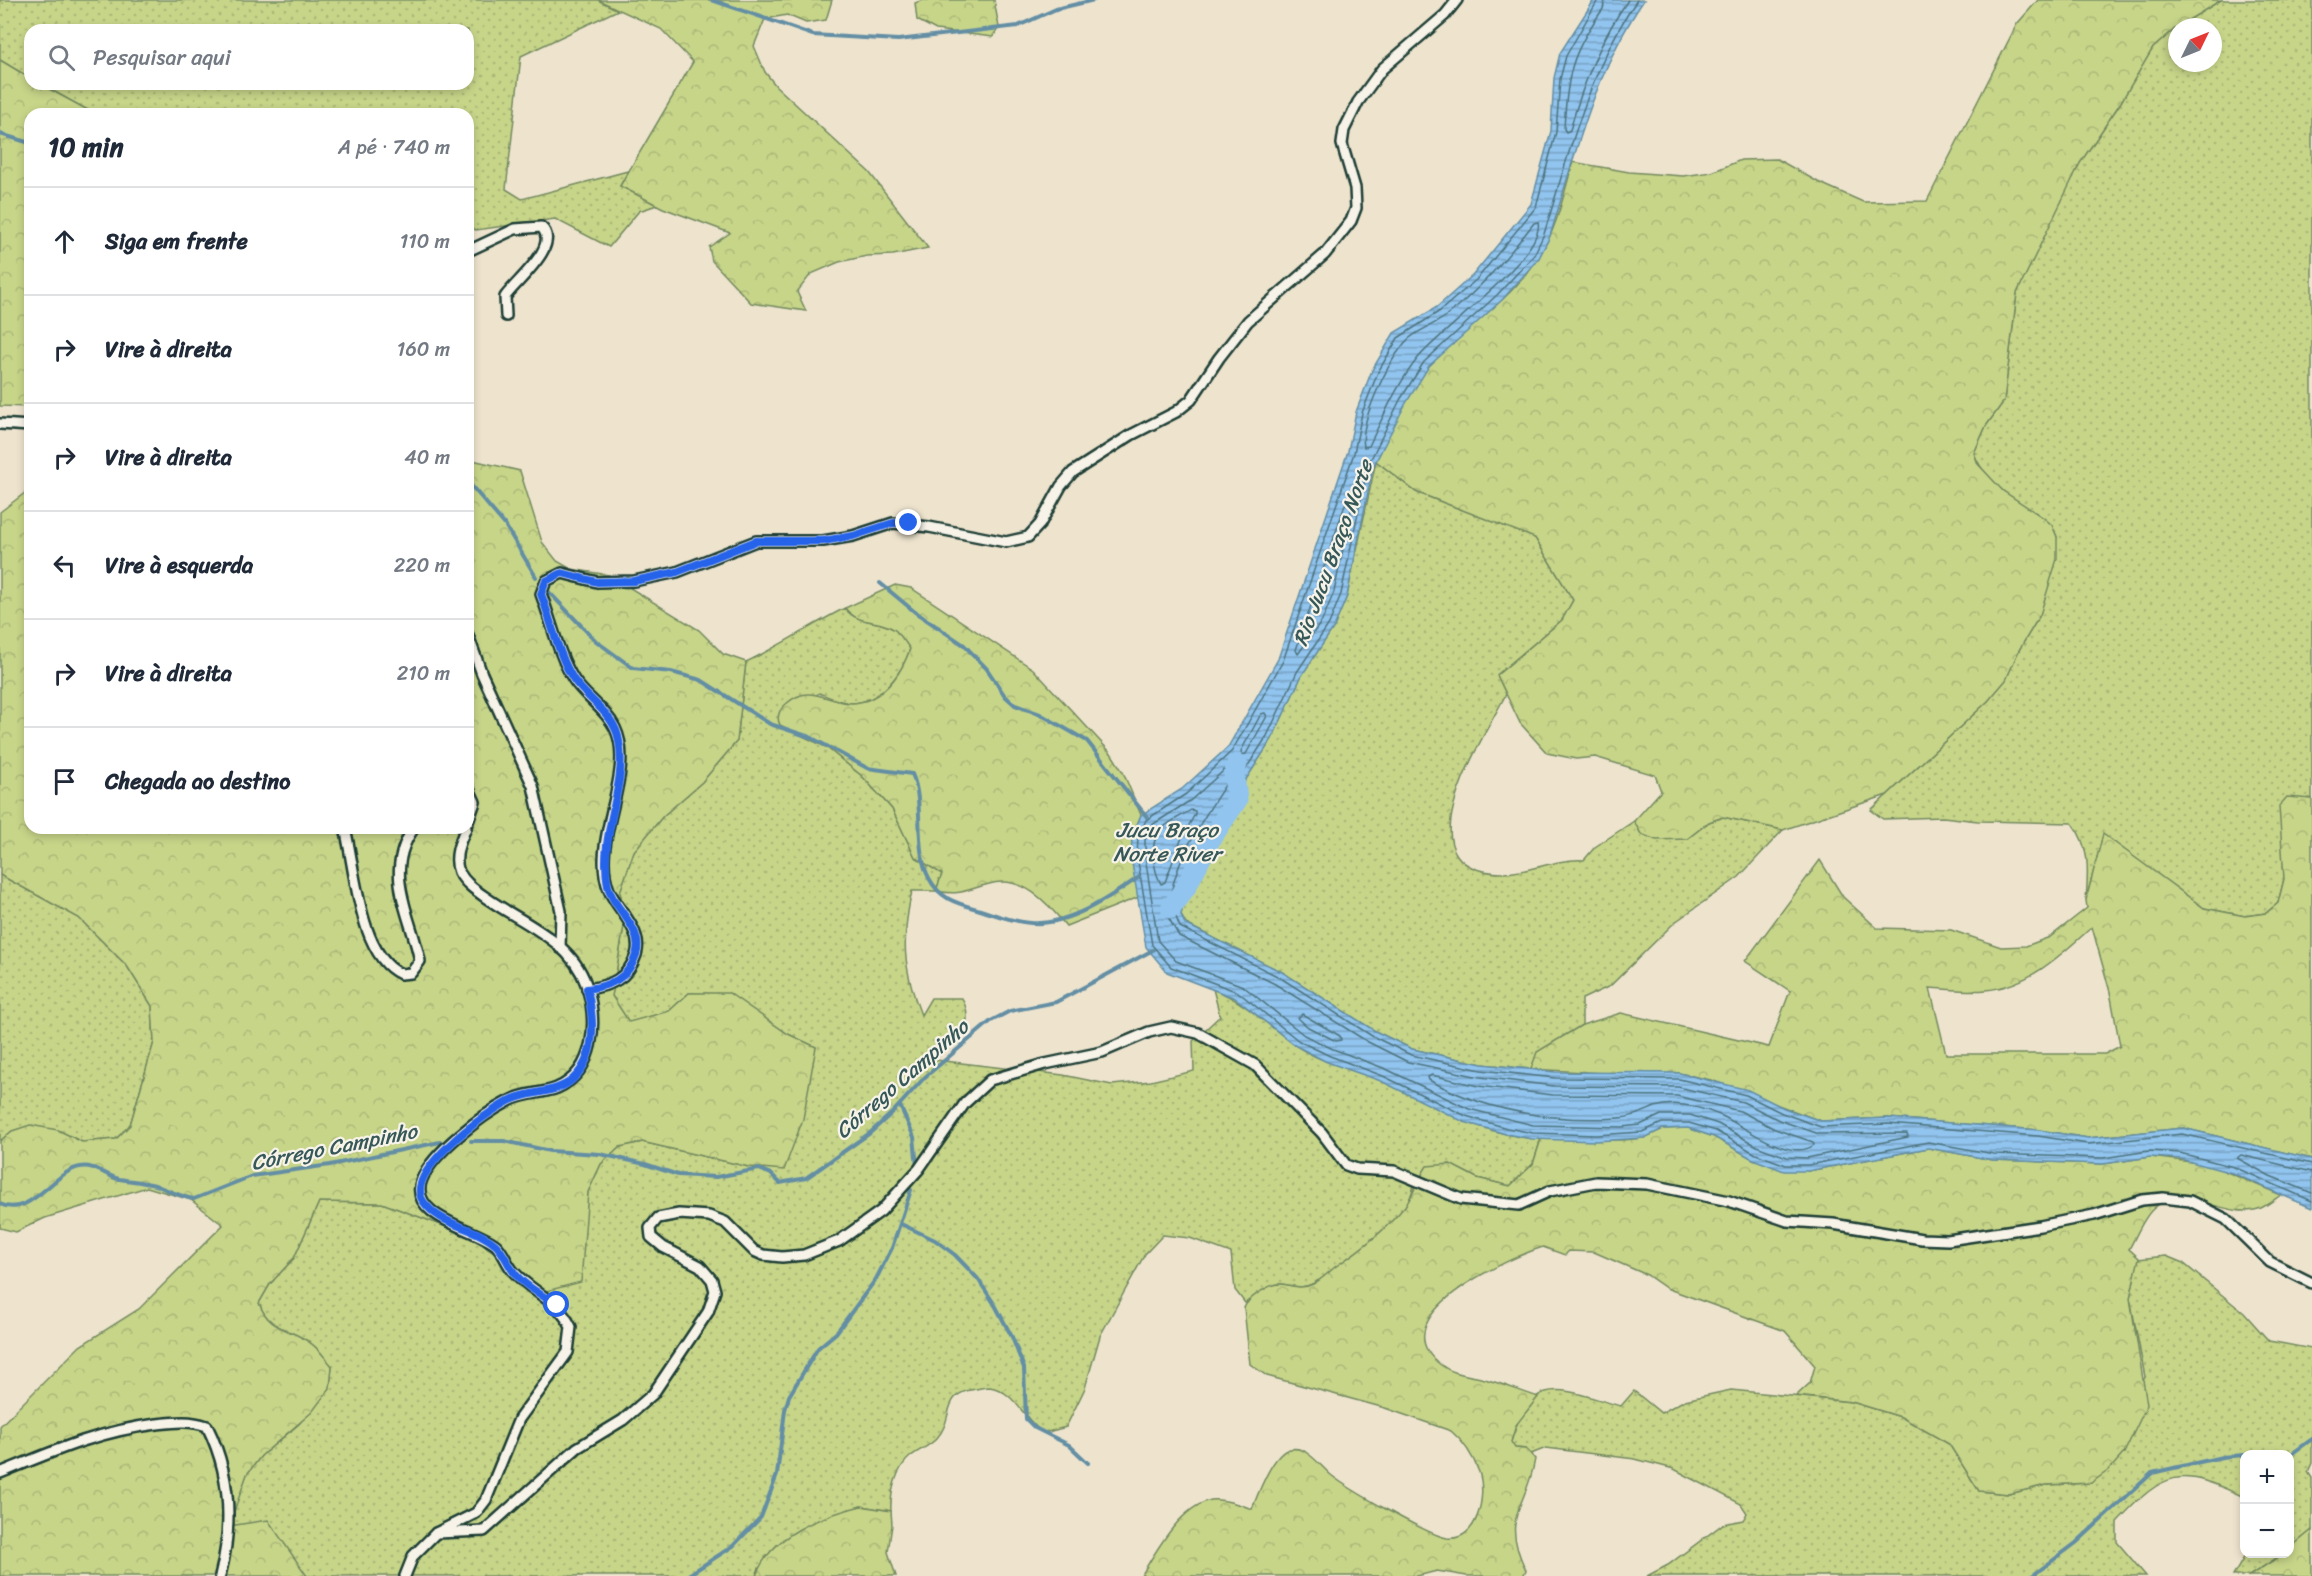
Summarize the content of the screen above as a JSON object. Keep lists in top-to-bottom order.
{
  "water": ["Rio Jucu Braço Norte", "Jucu Braço Norte River", "Córrego Campinho"],
  "north": "top right",
  "page": {
    "search": "Pesquisar aqui",
    "heading": ["10 min", "A pé · 740 m"],
    "list": [
      ["Siga em frente", "110 m"],
      ["Vire à direita", "160 m"],
      ["Vire à direita", "40 m"],
      ["Vire à esquerda", "220 m"],
      ["Vire à direita", "210 m"],
      "Chegada ao destino"
    ],
    "map_buttons": ["+", "−"]
  }
}
